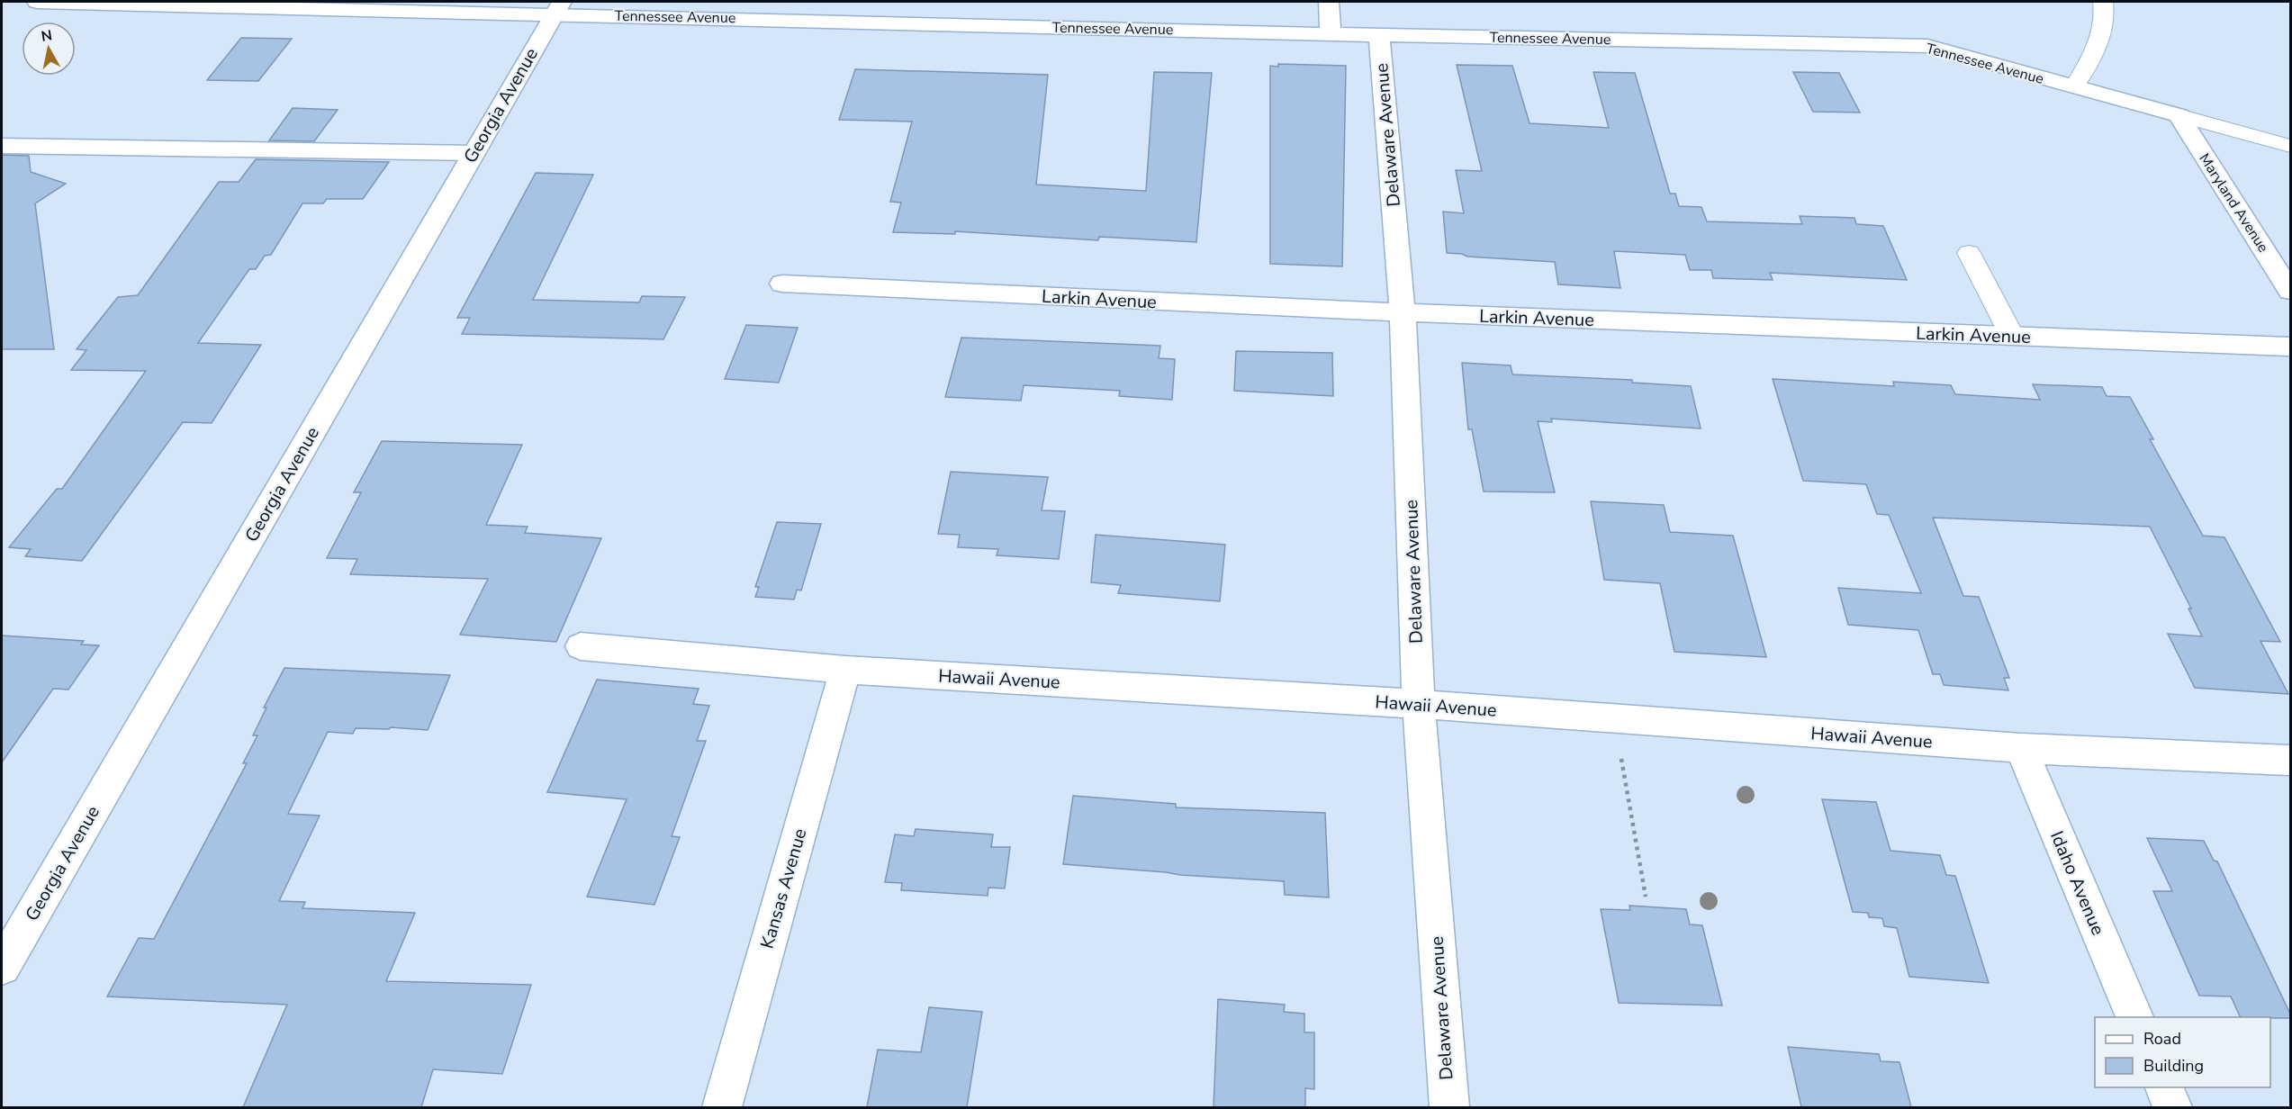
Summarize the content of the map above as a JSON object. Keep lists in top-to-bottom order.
{
  "streets": {
    "street": [
      "Tennessee Avenue",
      "Georgia Avenue",
      "Delaware Avenue",
      "Maryland Avenue",
      "Larkin Avenue",
      "Hawaii Avenue",
      "Idaho Avenue",
      "Kansas Avenue"
    ]
  },
  "crossings": [
    ["Tennessee Avenue", "Georgia Avenue"],
    ["Tennessee Avenue", "Delaware Avenue"],
    ["Tennessee Avenue", "Maryland Avenue"],
    ["Delaware Avenue", "Larkin Avenue"],
    ["Delaware Avenue", "Hawaii Avenue"],
    ["Hawaii Avenue", "Idaho Avenue"],
    ["Hawaii Avenue", "Kansas Avenue"]
  ],
  "legend": ["Road", "Building"],
  "north": "top"
}
